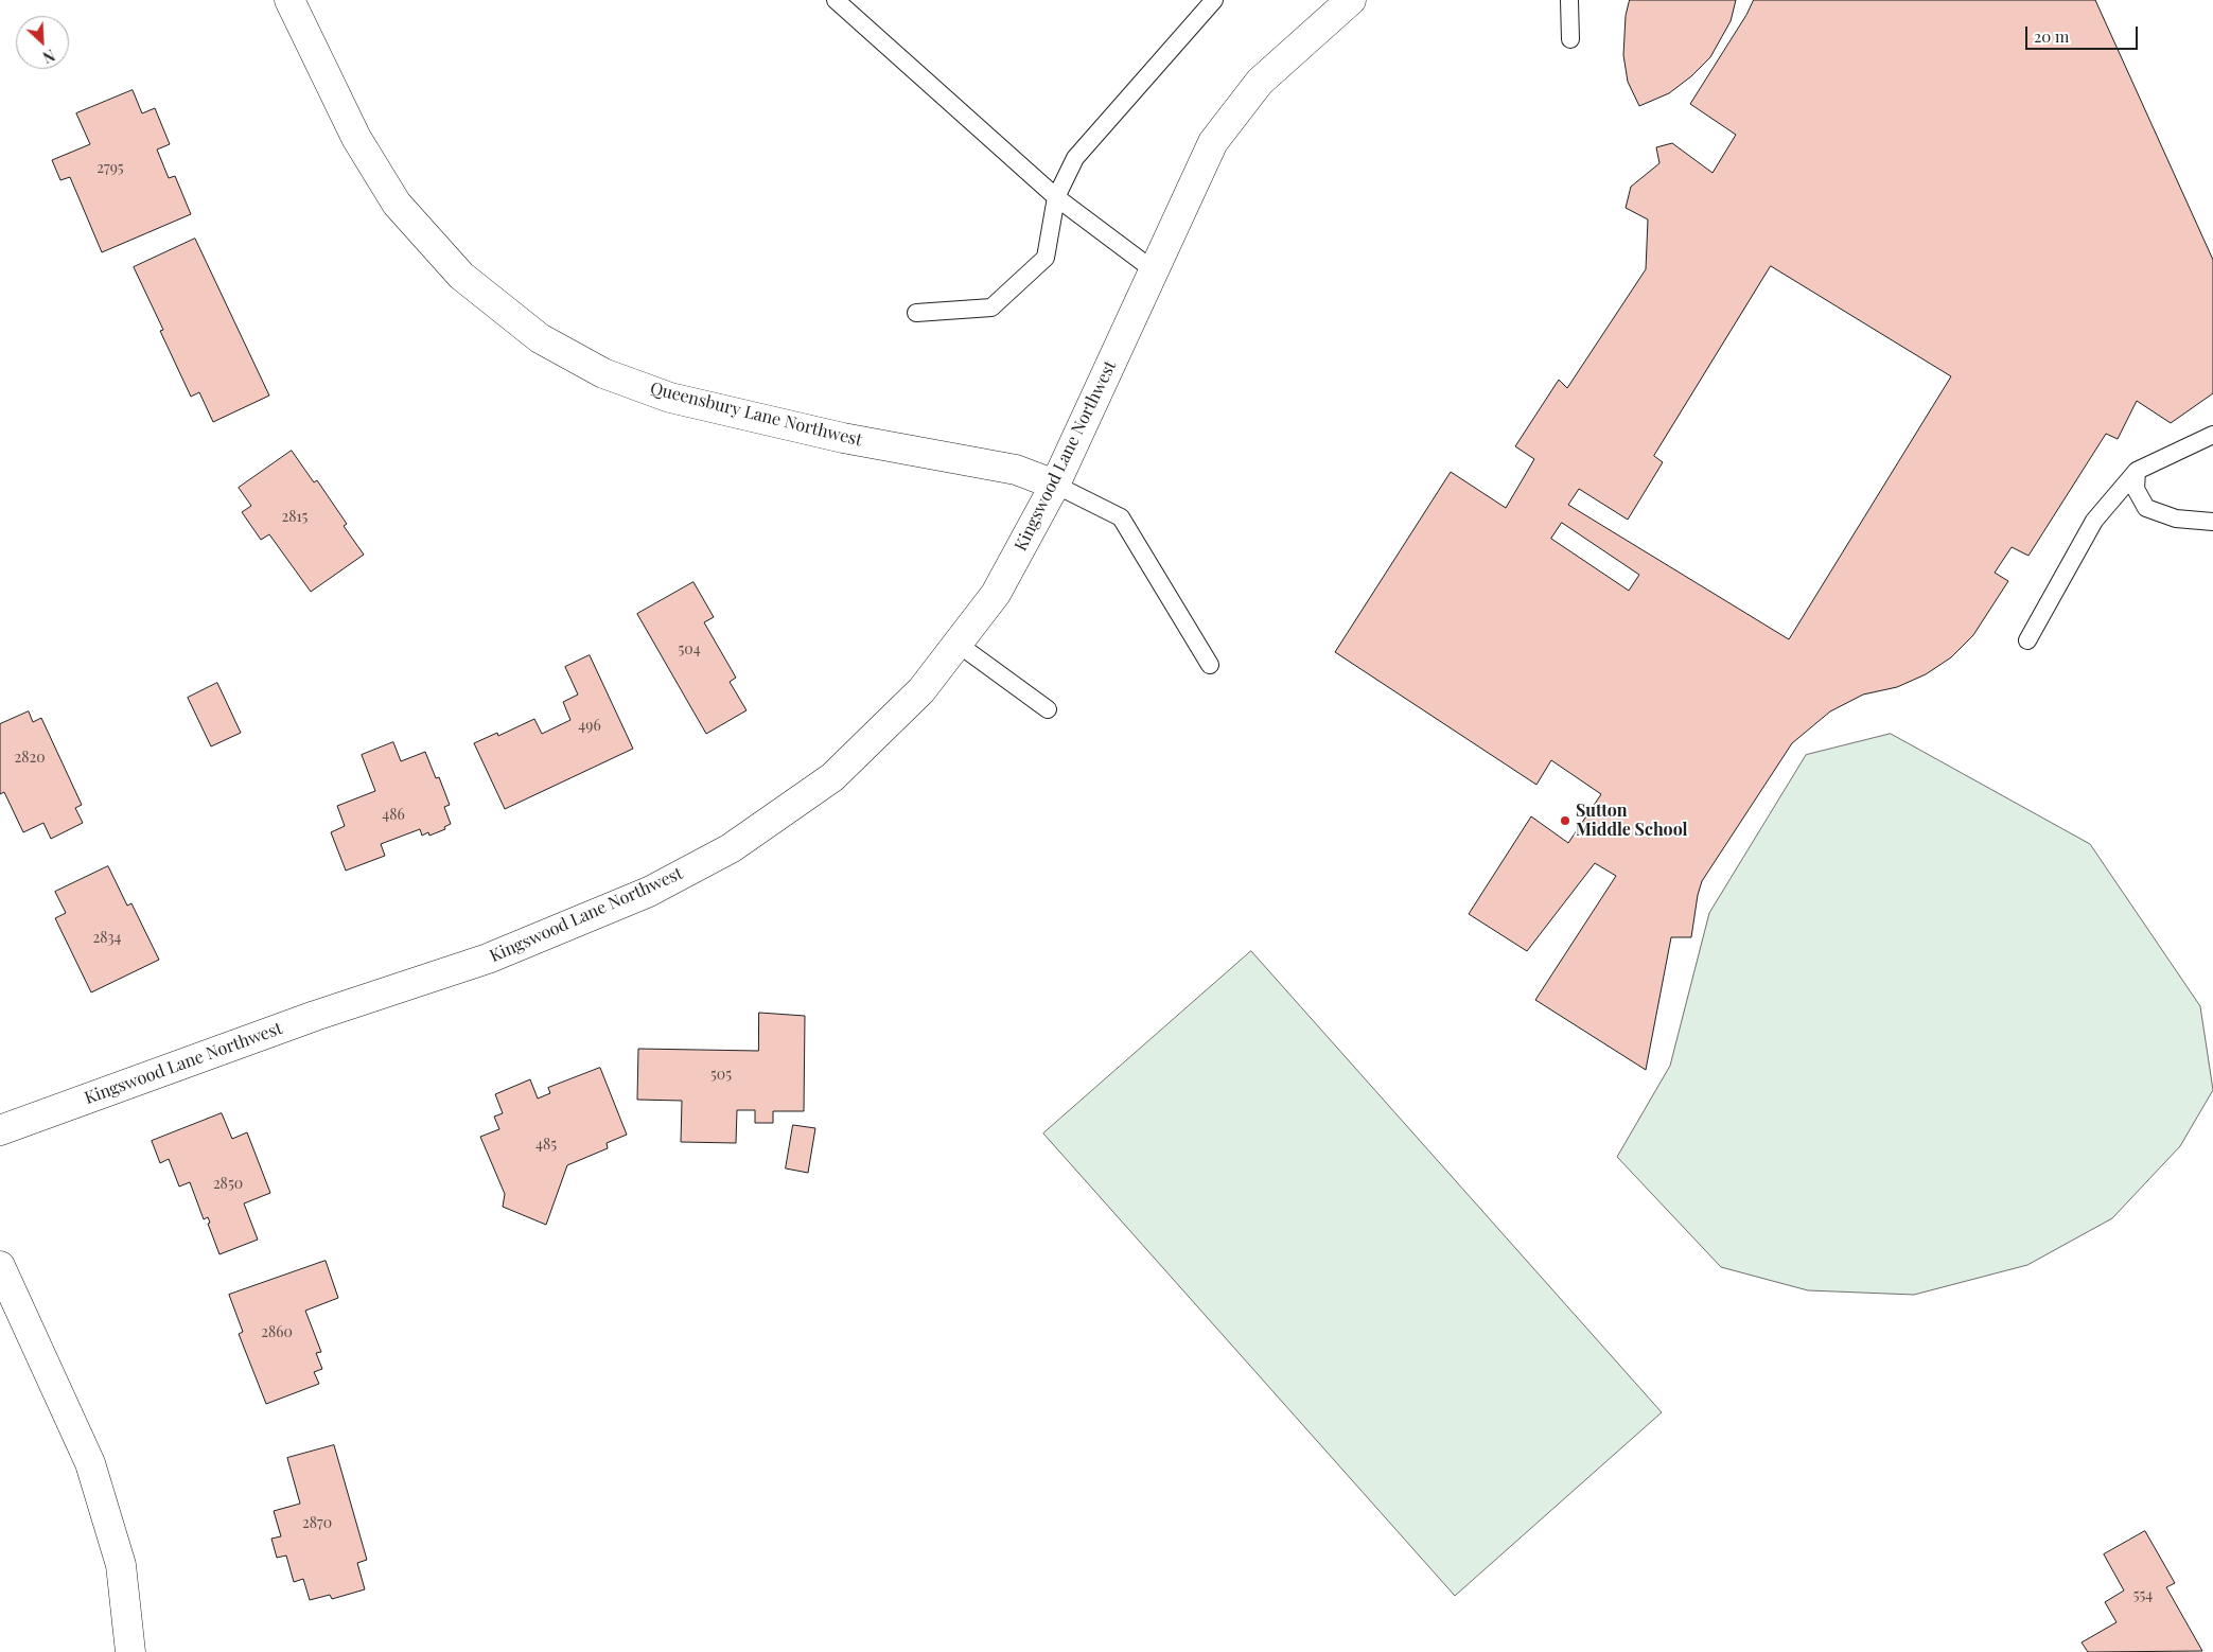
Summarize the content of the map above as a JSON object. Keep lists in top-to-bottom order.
{
  "streets": {
    "street": ["Queensbury Lane Northwest", "Kingswood Lane Northwest"]
  },
  "crossings": [
    ["Queensbury Lane Northwest", "Kingswood Lane Northwest"]
  ],
  "places": ["Sutton Middle School"],
  "house_numbers": [
    "2795",
    "2815",
    "504",
    "496",
    "2820",
    "486",
    "2834",
    "505",
    "485",
    "2850",
    "2860",
    "2870",
    "554"
  ],
  "scale_bar": "20 m",
  "north": "bottom right"
}
